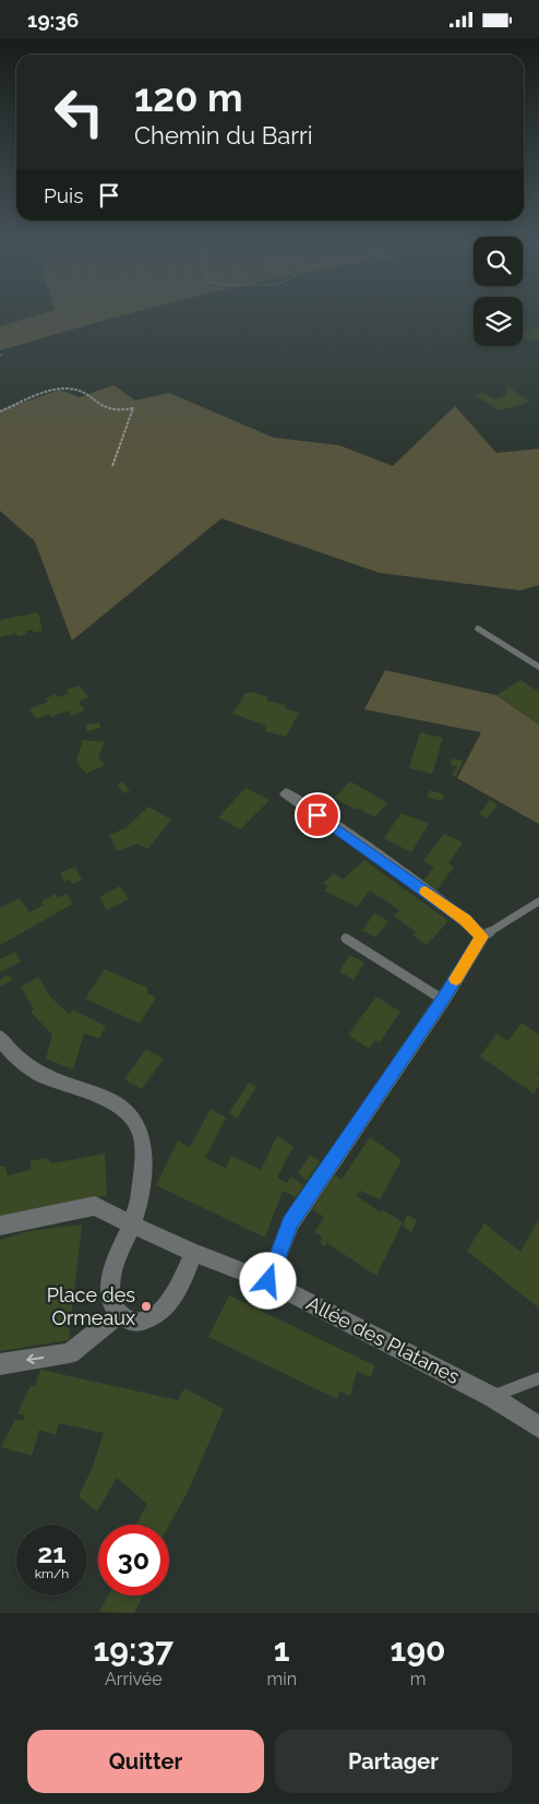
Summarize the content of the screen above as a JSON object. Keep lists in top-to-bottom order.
{
  "streets": {
    "street": ["Allée des Platanes"]
  },
  "places": ["Place des Ormeaux"],
  "page": {
    "status": "19:36",
    "turn": ["120 m", "Chemin du Barri"],
    "then": "Puis",
    "speed": "21 km/h",
    "limit": "30",
    "eta": [
      "19:37",
      "Arrivée",
      "1",
      "min",
      "190",
      "m"
    ],
    "buttons": ["Quitter", "Partager"]
  }
}
